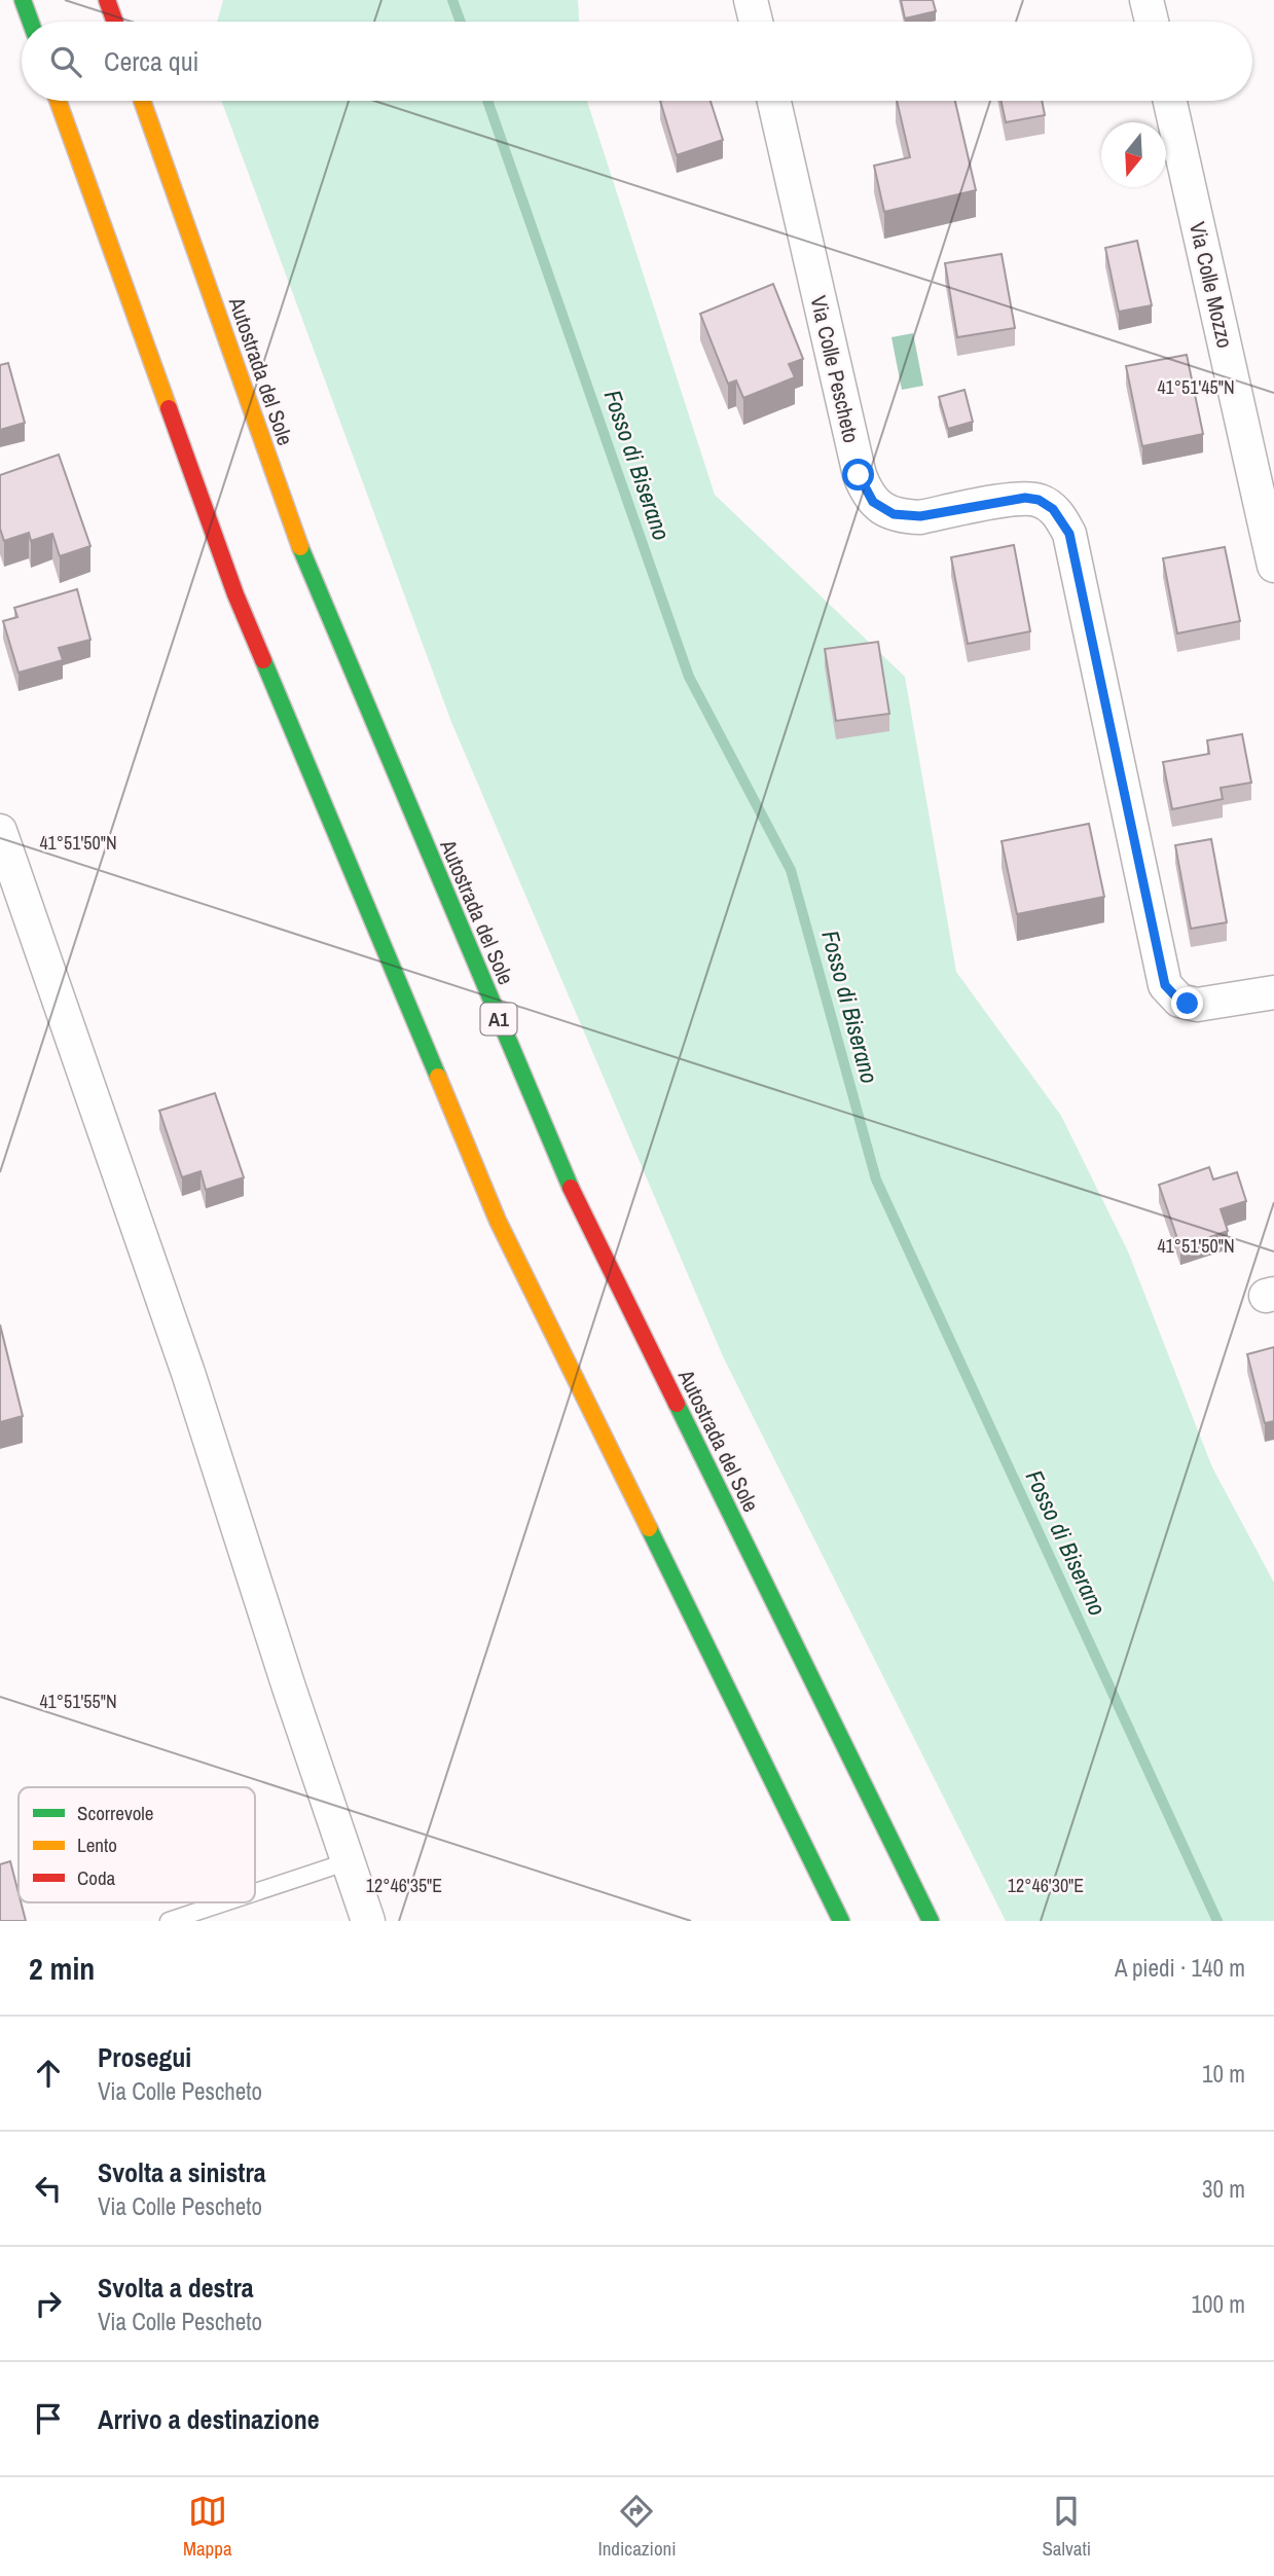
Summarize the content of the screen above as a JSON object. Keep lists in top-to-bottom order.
{
  "streets": {
    "highway": ["Autostrada del Sole", "A1"],
    "street": ["Via Colle Mozzo", "Via Colle Pescheto"]
  },
  "water": ["Fosso di Biserano"],
  "legend": ["Scorrevole", "Lento", "Coda"],
  "north": "bottom",
  "page": {
    "search": "Cerca qui",
    "heading": ["2 min", "A piedi · 140 m"],
    "list": [
      ["Prosegui", "Via Colle Pescheto", "10 m"],
      ["Svolta a sinistra", "Via Colle Pescheto", "30 m"],
      ["Svolta a destra", "Via Colle Pescheto", "100 m"],
      "Arrivo a destinazione"
    ],
    "nav": ["Mappa", "Indicazioni", "Salvati"]
  },
  "coordinates": [
    "41°51'45\"N",
    "41°51'50\"N",
    "41°51'55\"N",
    "12°46'35\"E",
    "12°46'30\"E"
  ]
}
